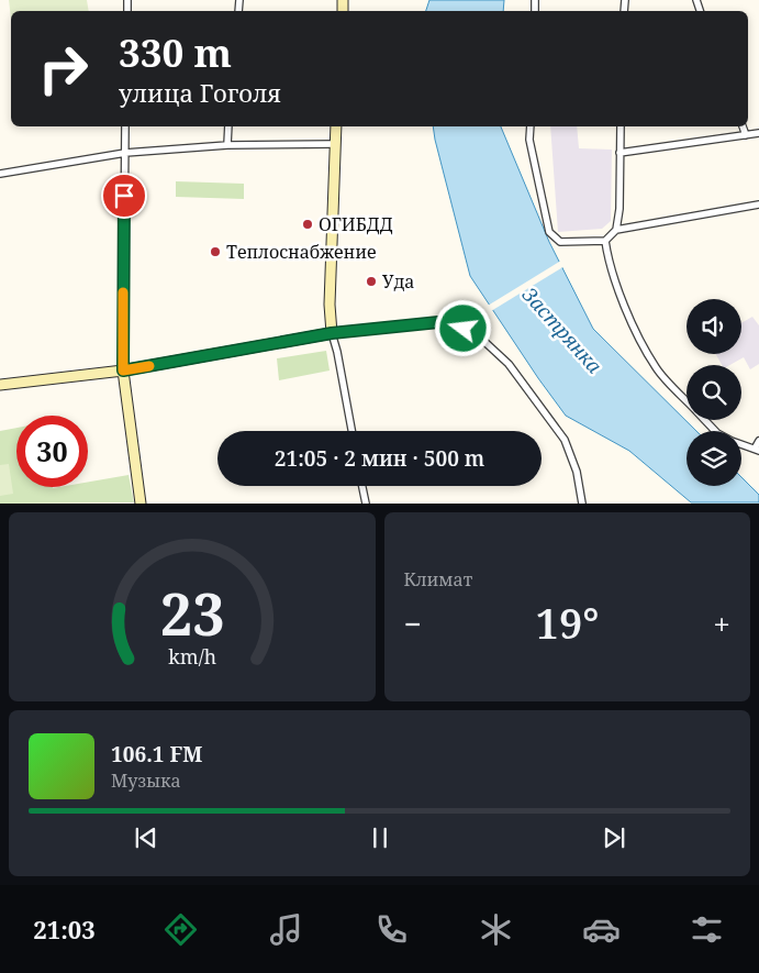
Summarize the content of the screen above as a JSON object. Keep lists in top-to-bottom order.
{
  "water": ["Застрянка"],
  "places": ["ОГИБДД", "Теплоснабжение", "Уда"],
  "page": {
    "turn": ["330 m", "улица Гоголя"],
    "limit": "30",
    "trip": "21:05 · 2 мин · 500 m",
    "tile": "Климат",
    "heat": ["−", "19°", "+"],
    "song": ["106.1 FM", "Музыка"],
    "tabs": "21:03",
    "gauge": ["23", "km/h"]
  }
}
